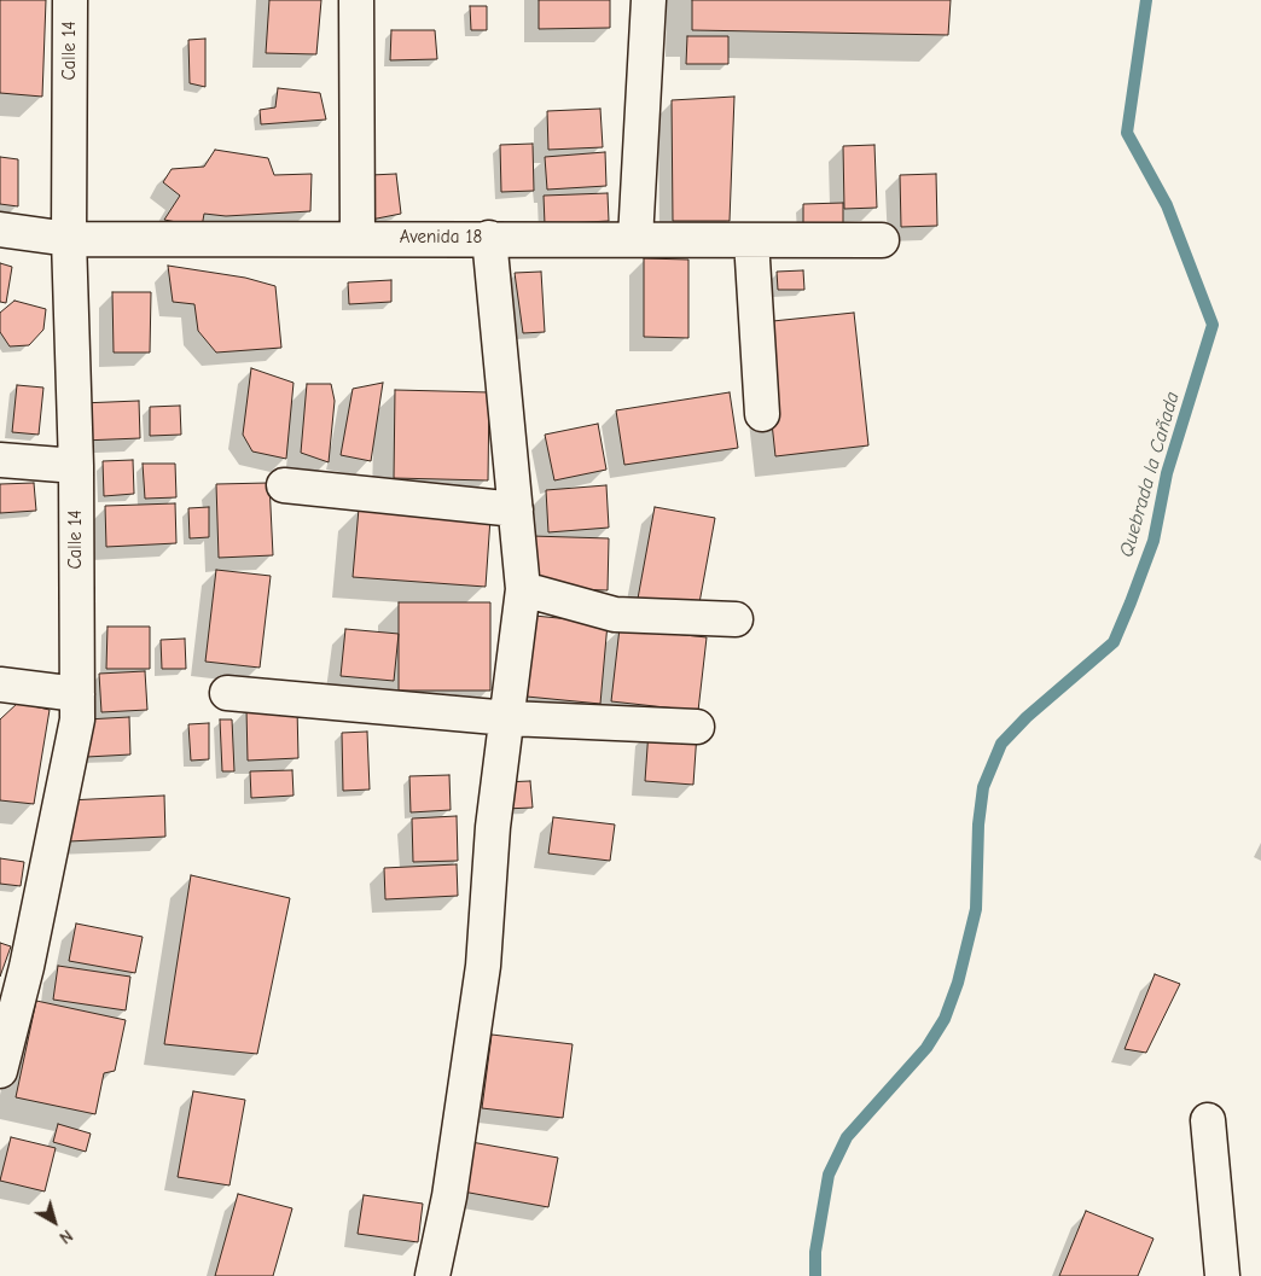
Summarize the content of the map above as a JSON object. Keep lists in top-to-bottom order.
{
  "streets": {
    "street": ["Calle 14", "Avenida 18"]
  },
  "crossings": [
    ["Calle 14", "Avenida 18"]
  ],
  "water": ["Quebrada la Cañada"],
  "north": "bottom right"
}
